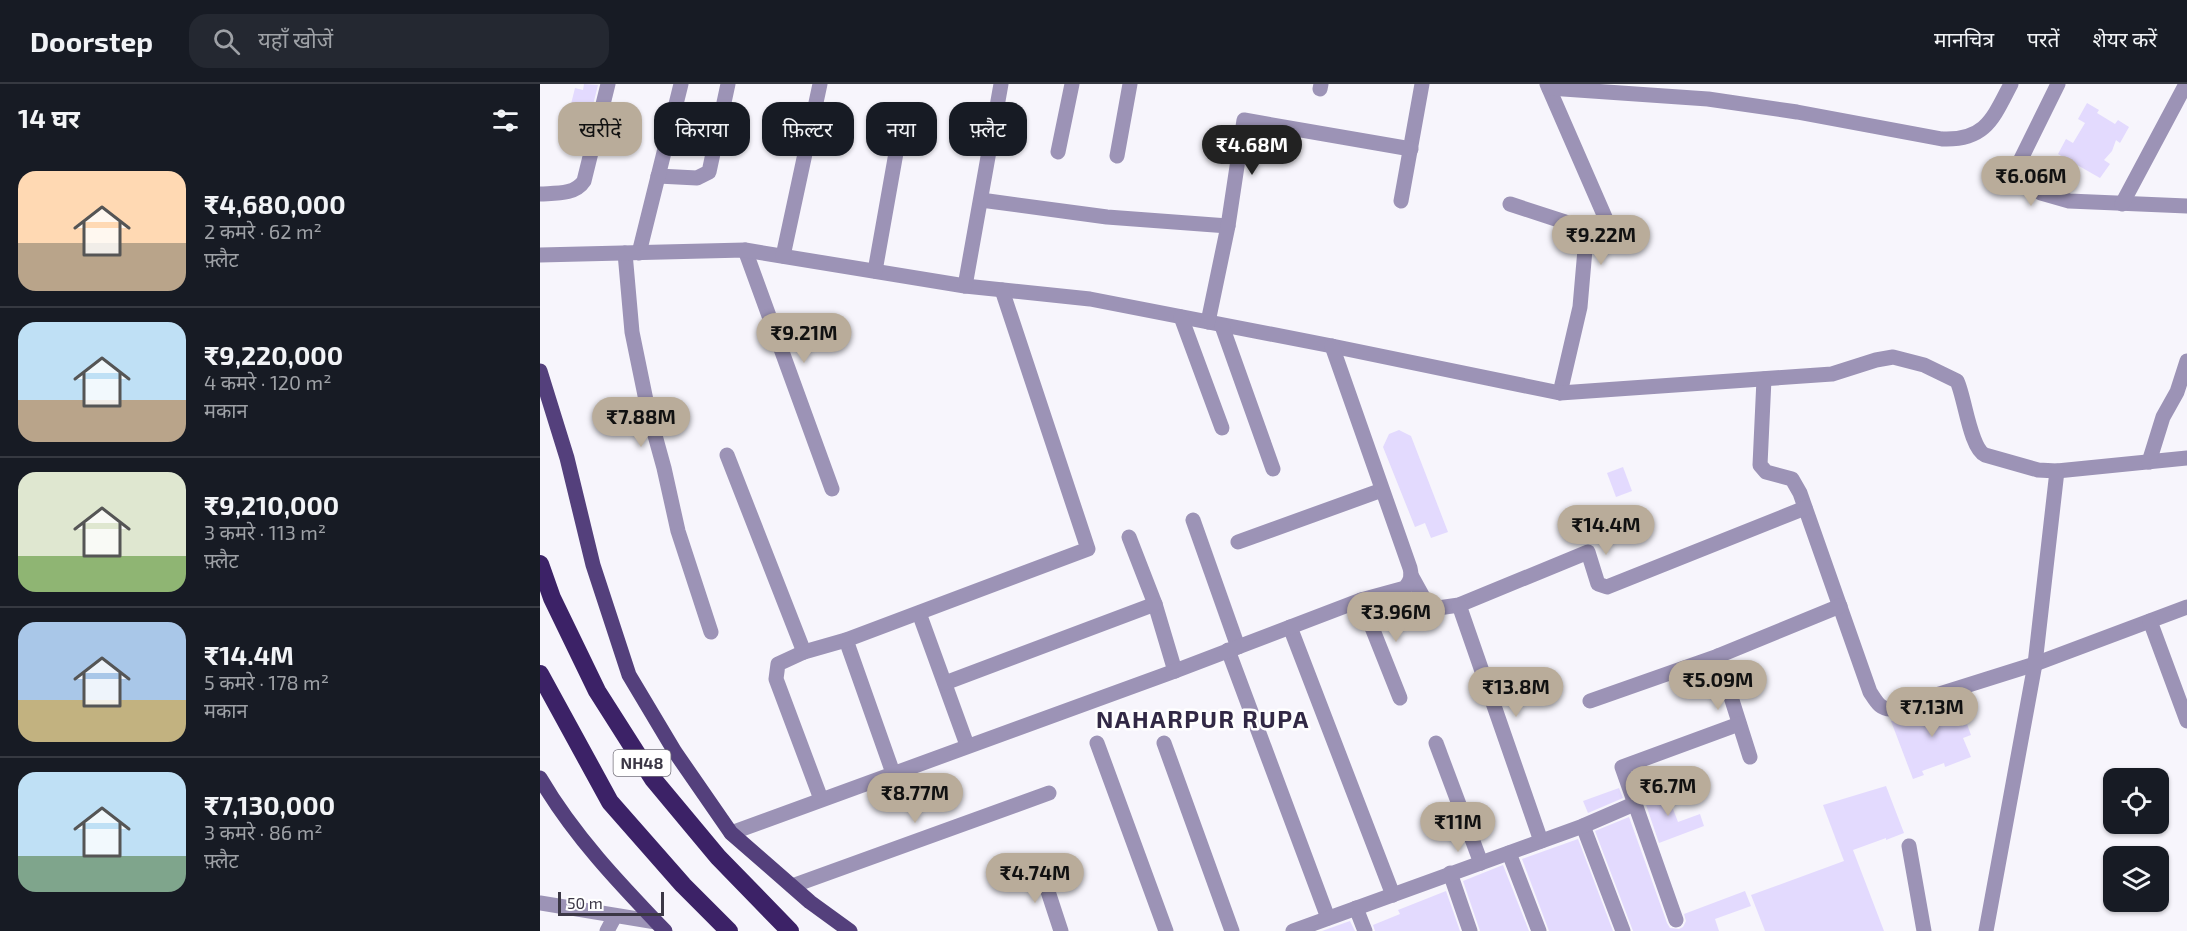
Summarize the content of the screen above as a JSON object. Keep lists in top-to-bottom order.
{
  "streets": {
    "highway": ["NH48"]
  },
  "districts": ["NAHARPUR RUPA"],
  "scale_bar": "50 m",
  "page": {
    "header": "Doorstep",
    "search": "यहाँ खोजें",
    "nav": ["मानचित्र", "परतें", "शेयर करें"],
    "heading": "14 घर",
    "chip": [
      "खरीदें",
      "किराया",
      "फ़िल्टर",
      "नया",
      "फ़्लैट"
    ],
    "price": [
      "₹4.68M",
      "₹6.06M",
      "₹9.22M",
      "₹9.21M",
      "₹7.88M",
      "₹14.4M",
      "₹3.96M",
      "₹5.09M",
      "₹13.8M",
      "₹7.13M",
      "₹6.7M",
      "₹8.77M",
      "₹11M",
      "₹4.74M"
    ],
    "list": [
      {
        "name": "₹4,680,000",
        "note": "2 कमरे · 62 m² · फ़्लैट"
      },
      {
        "name": "₹9,220,000",
        "note": "4 कमरे · 120 m² · मकान"
      },
      {
        "name": "₹9,210,000",
        "note": "3 कमरे · 113 m² · फ़्लैट"
      },
      {
        "name": "₹14.4M",
        "note": "5 कमरे · 178 m² · मकान"
      },
      {
        "name": "₹7,130,000",
        "note": "3 कमरे · 86 m² · फ़्लैट"
      }
    ],
    "scale": "50 m"
  }
}
